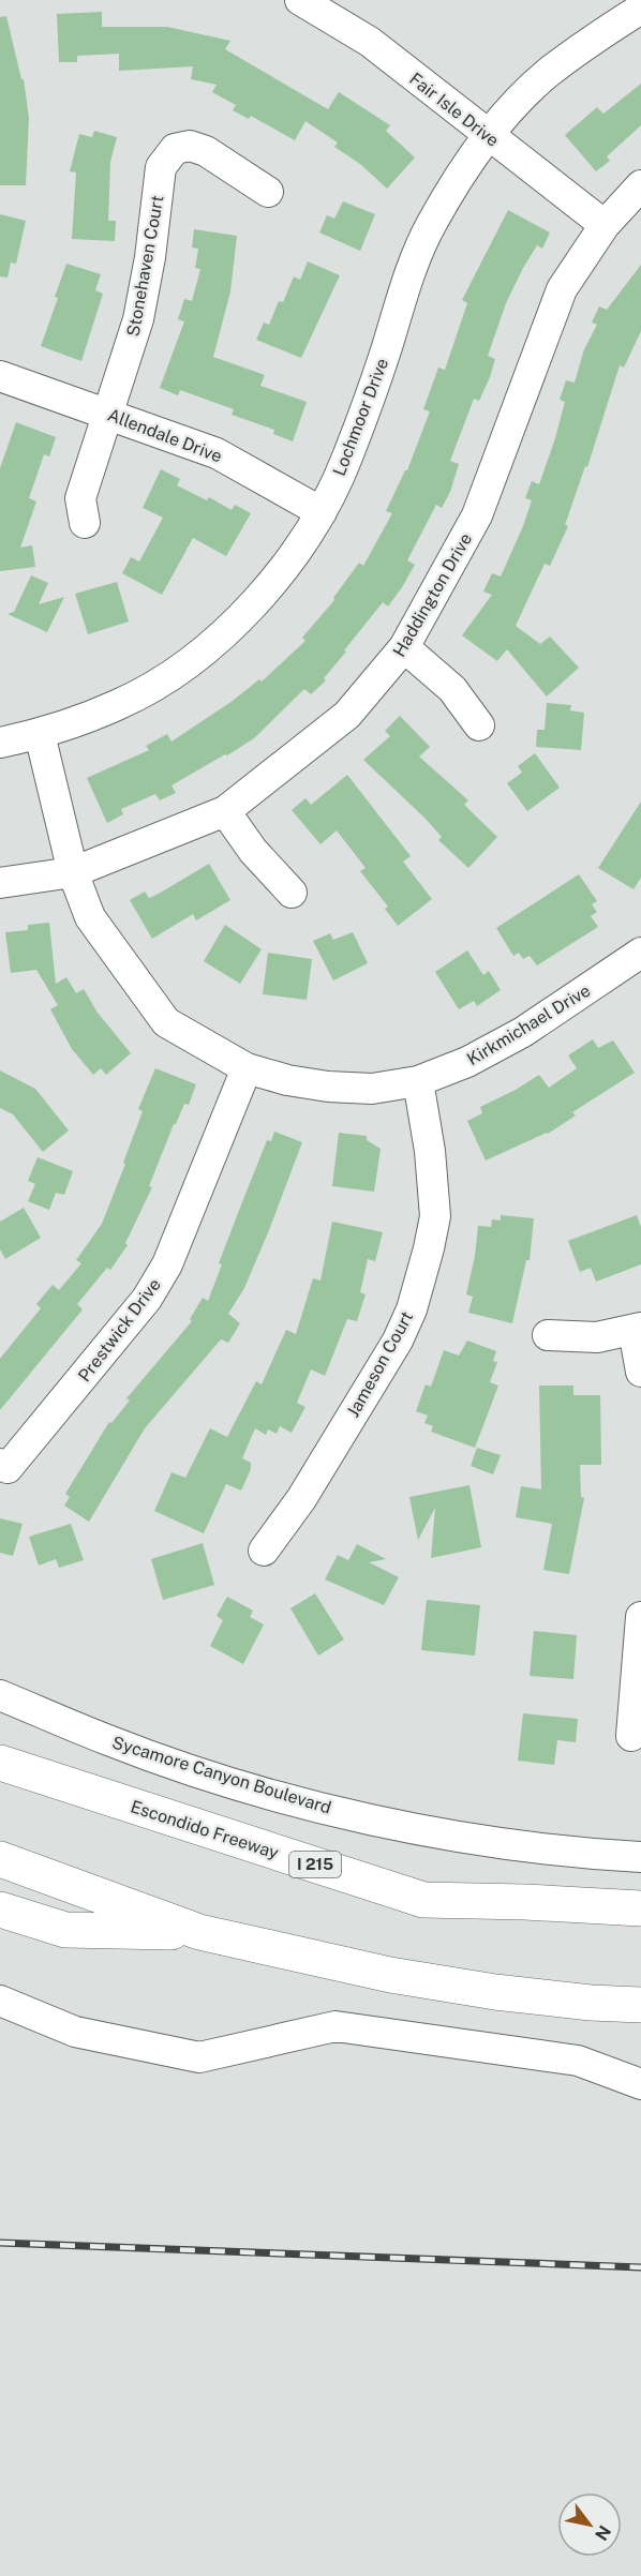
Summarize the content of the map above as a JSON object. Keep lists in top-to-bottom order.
{
  "streets": {
    "highway": ["Escondido Freeway", "I 215"],
    "street": [
      "Fair Isle Drive",
      "Stonehaven Court",
      "Lochmoor Drive",
      "Allendale Drive",
      "Haddington Drive",
      "Kirkmichael Drive",
      "Prestwick Drive",
      "Jameson Court",
      "Sycamore Canyon Boulevard"
    ]
  },
  "crossings": [
    ["Fair Isle Drive", "Lochmoor Drive"],
    ["Fair Isle Drive", "Haddington Drive"],
    ["Stonehaven Court", "Allendale Drive"],
    ["Lochmoor Drive", "Allendale Drive"],
    ["Lochmoor Drive", "Kirkmichael Drive"],
    ["Haddington Drive", "Kirkmichael Drive"],
    ["Kirkmichael Drive", "Prestwick Drive"],
    ["Kirkmichael Drive", "Jameson Court"]
  ],
  "north": "bottom right"
}
